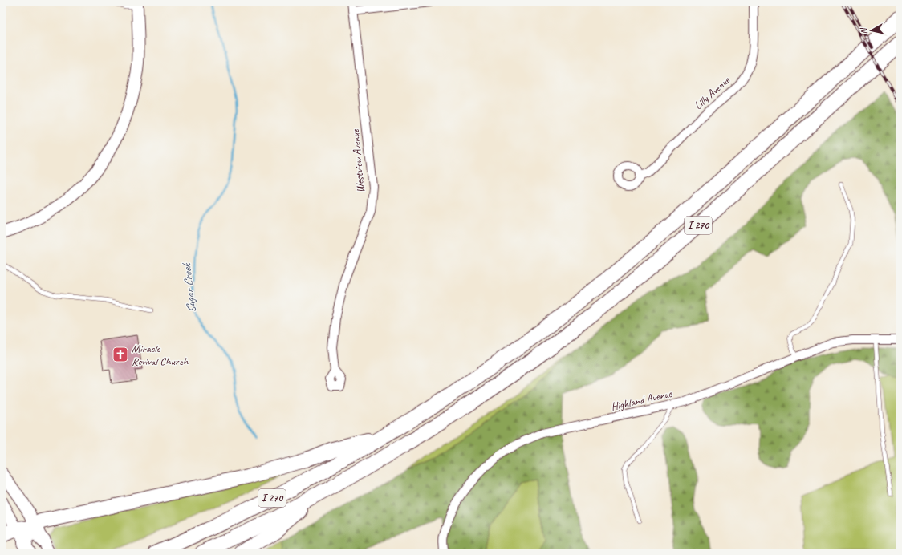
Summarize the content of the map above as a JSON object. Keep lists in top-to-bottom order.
{
  "streets": {
    "highway": ["I 270"],
    "street": ["Lilly Avenue", "Westview Avenue", "Highland Avenue"]
  },
  "water": ["Sugar Creek"],
  "places": {
    "church": ["Miracle Revival Church"]
  },
  "north": "left"
}
